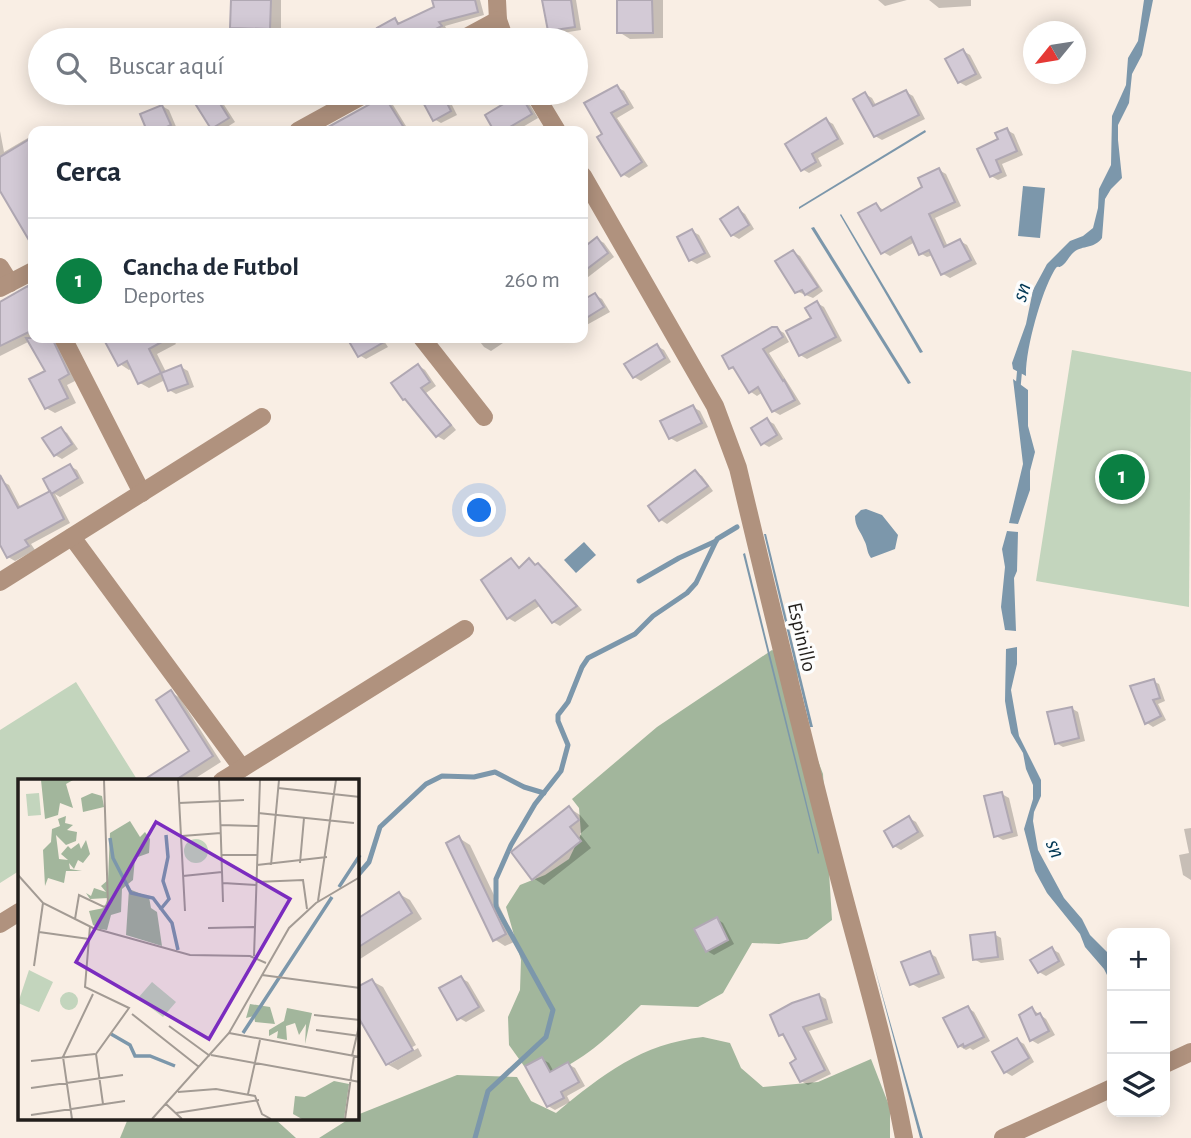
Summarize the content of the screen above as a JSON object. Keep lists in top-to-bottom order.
{
  "streets": {
    "street": ["Espinillo"]
  },
  "water": ["sn"],
  "north": "bottom left",
  "page": {
    "search": "Buscar aquí",
    "heading": "Cerca",
    "list": [
      {
        "mark": "1",
        "name": "Cancha de Futbol",
        "note": "Deportes",
        "value": "260 m"
      }
    ],
    "pins": "1",
    "map_buttons": ["+", "−"]
  }
}
